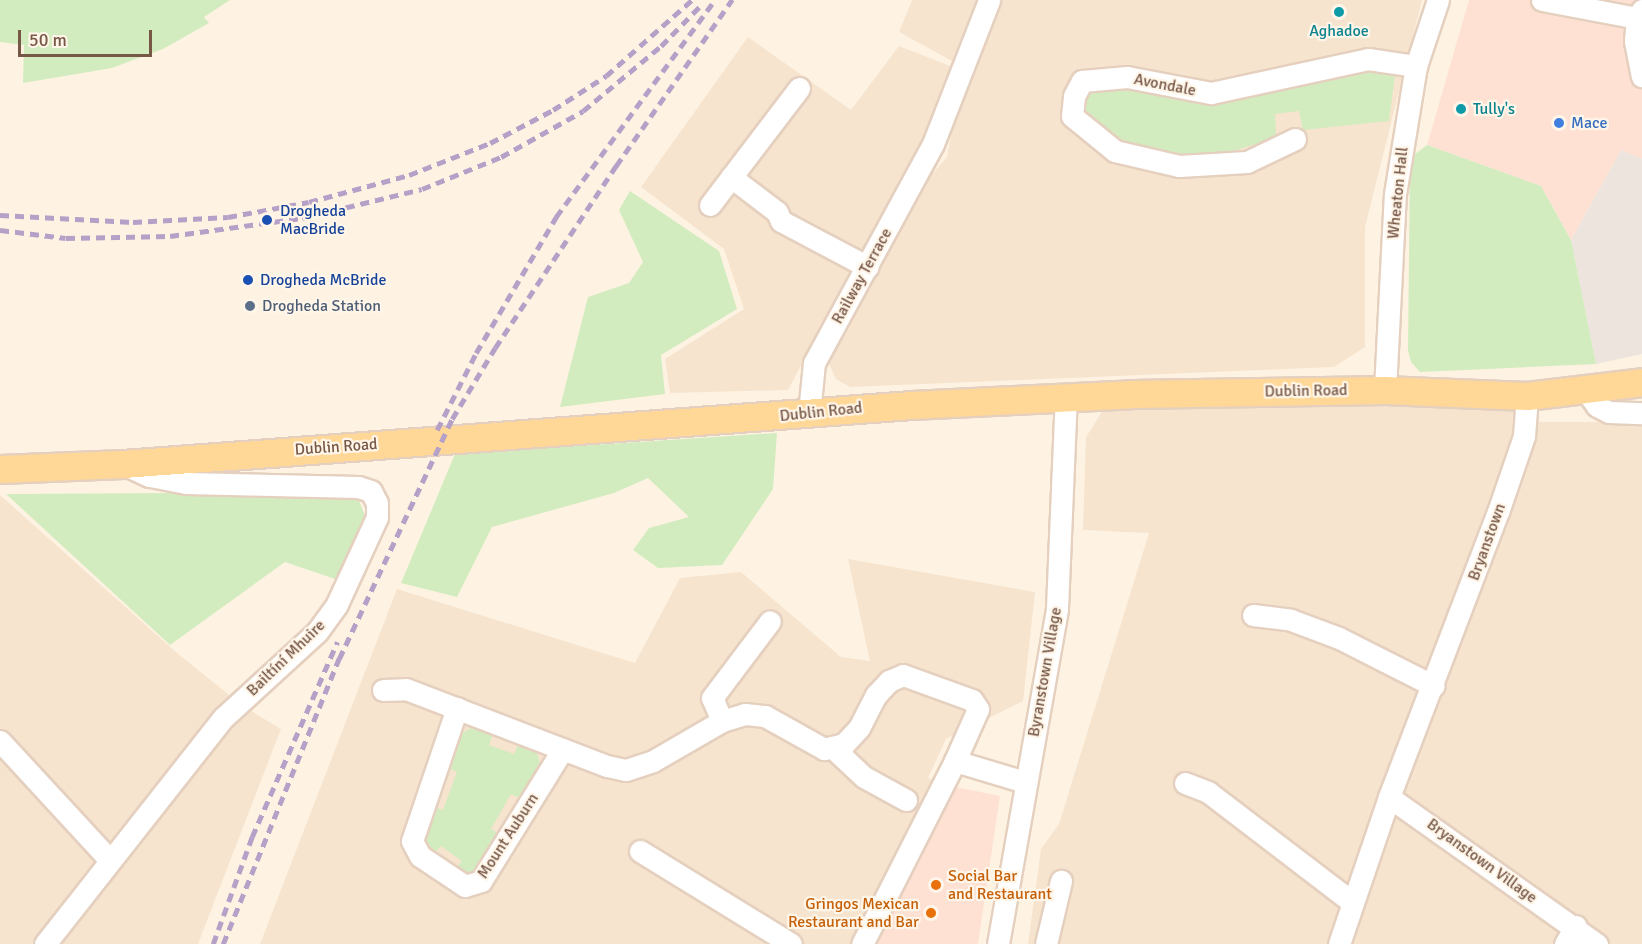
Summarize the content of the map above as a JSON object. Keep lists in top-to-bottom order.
{
  "streets": {
    "main road": ["Dublin Road"],
    "street": [
      "Avondale",
      "Wheaton Hall",
      "Railway Terrace",
      "Bryanstown",
      "Bailtíní Mhuire",
      "Byranstown Village",
      "Mount Auburn",
      "Bryanstown Village"
    ]
  },
  "crossings": [
    ["Avondale", "Wheaton Hall"],
    ["Wheaton Hall", "Dublin Road"],
    ["Railway Terrace", "Dublin Road"],
    ["Dublin Road", "Bryanstown"],
    ["Dublin Road", "Bailtíní Mhuire"],
    ["Dublin Road", "Byranstown Village"]
  ],
  "places": [
    "Aghadoe",
    "Tully's",
    "Mace",
    "Drogheda MacBride",
    "Drogheda McBride",
    "Drogheda Station",
    "Social Bar and Restaurant",
    "Gringos Mexican Restaurant and Bar"
  ],
  "scale_bar": "50 m"
}
